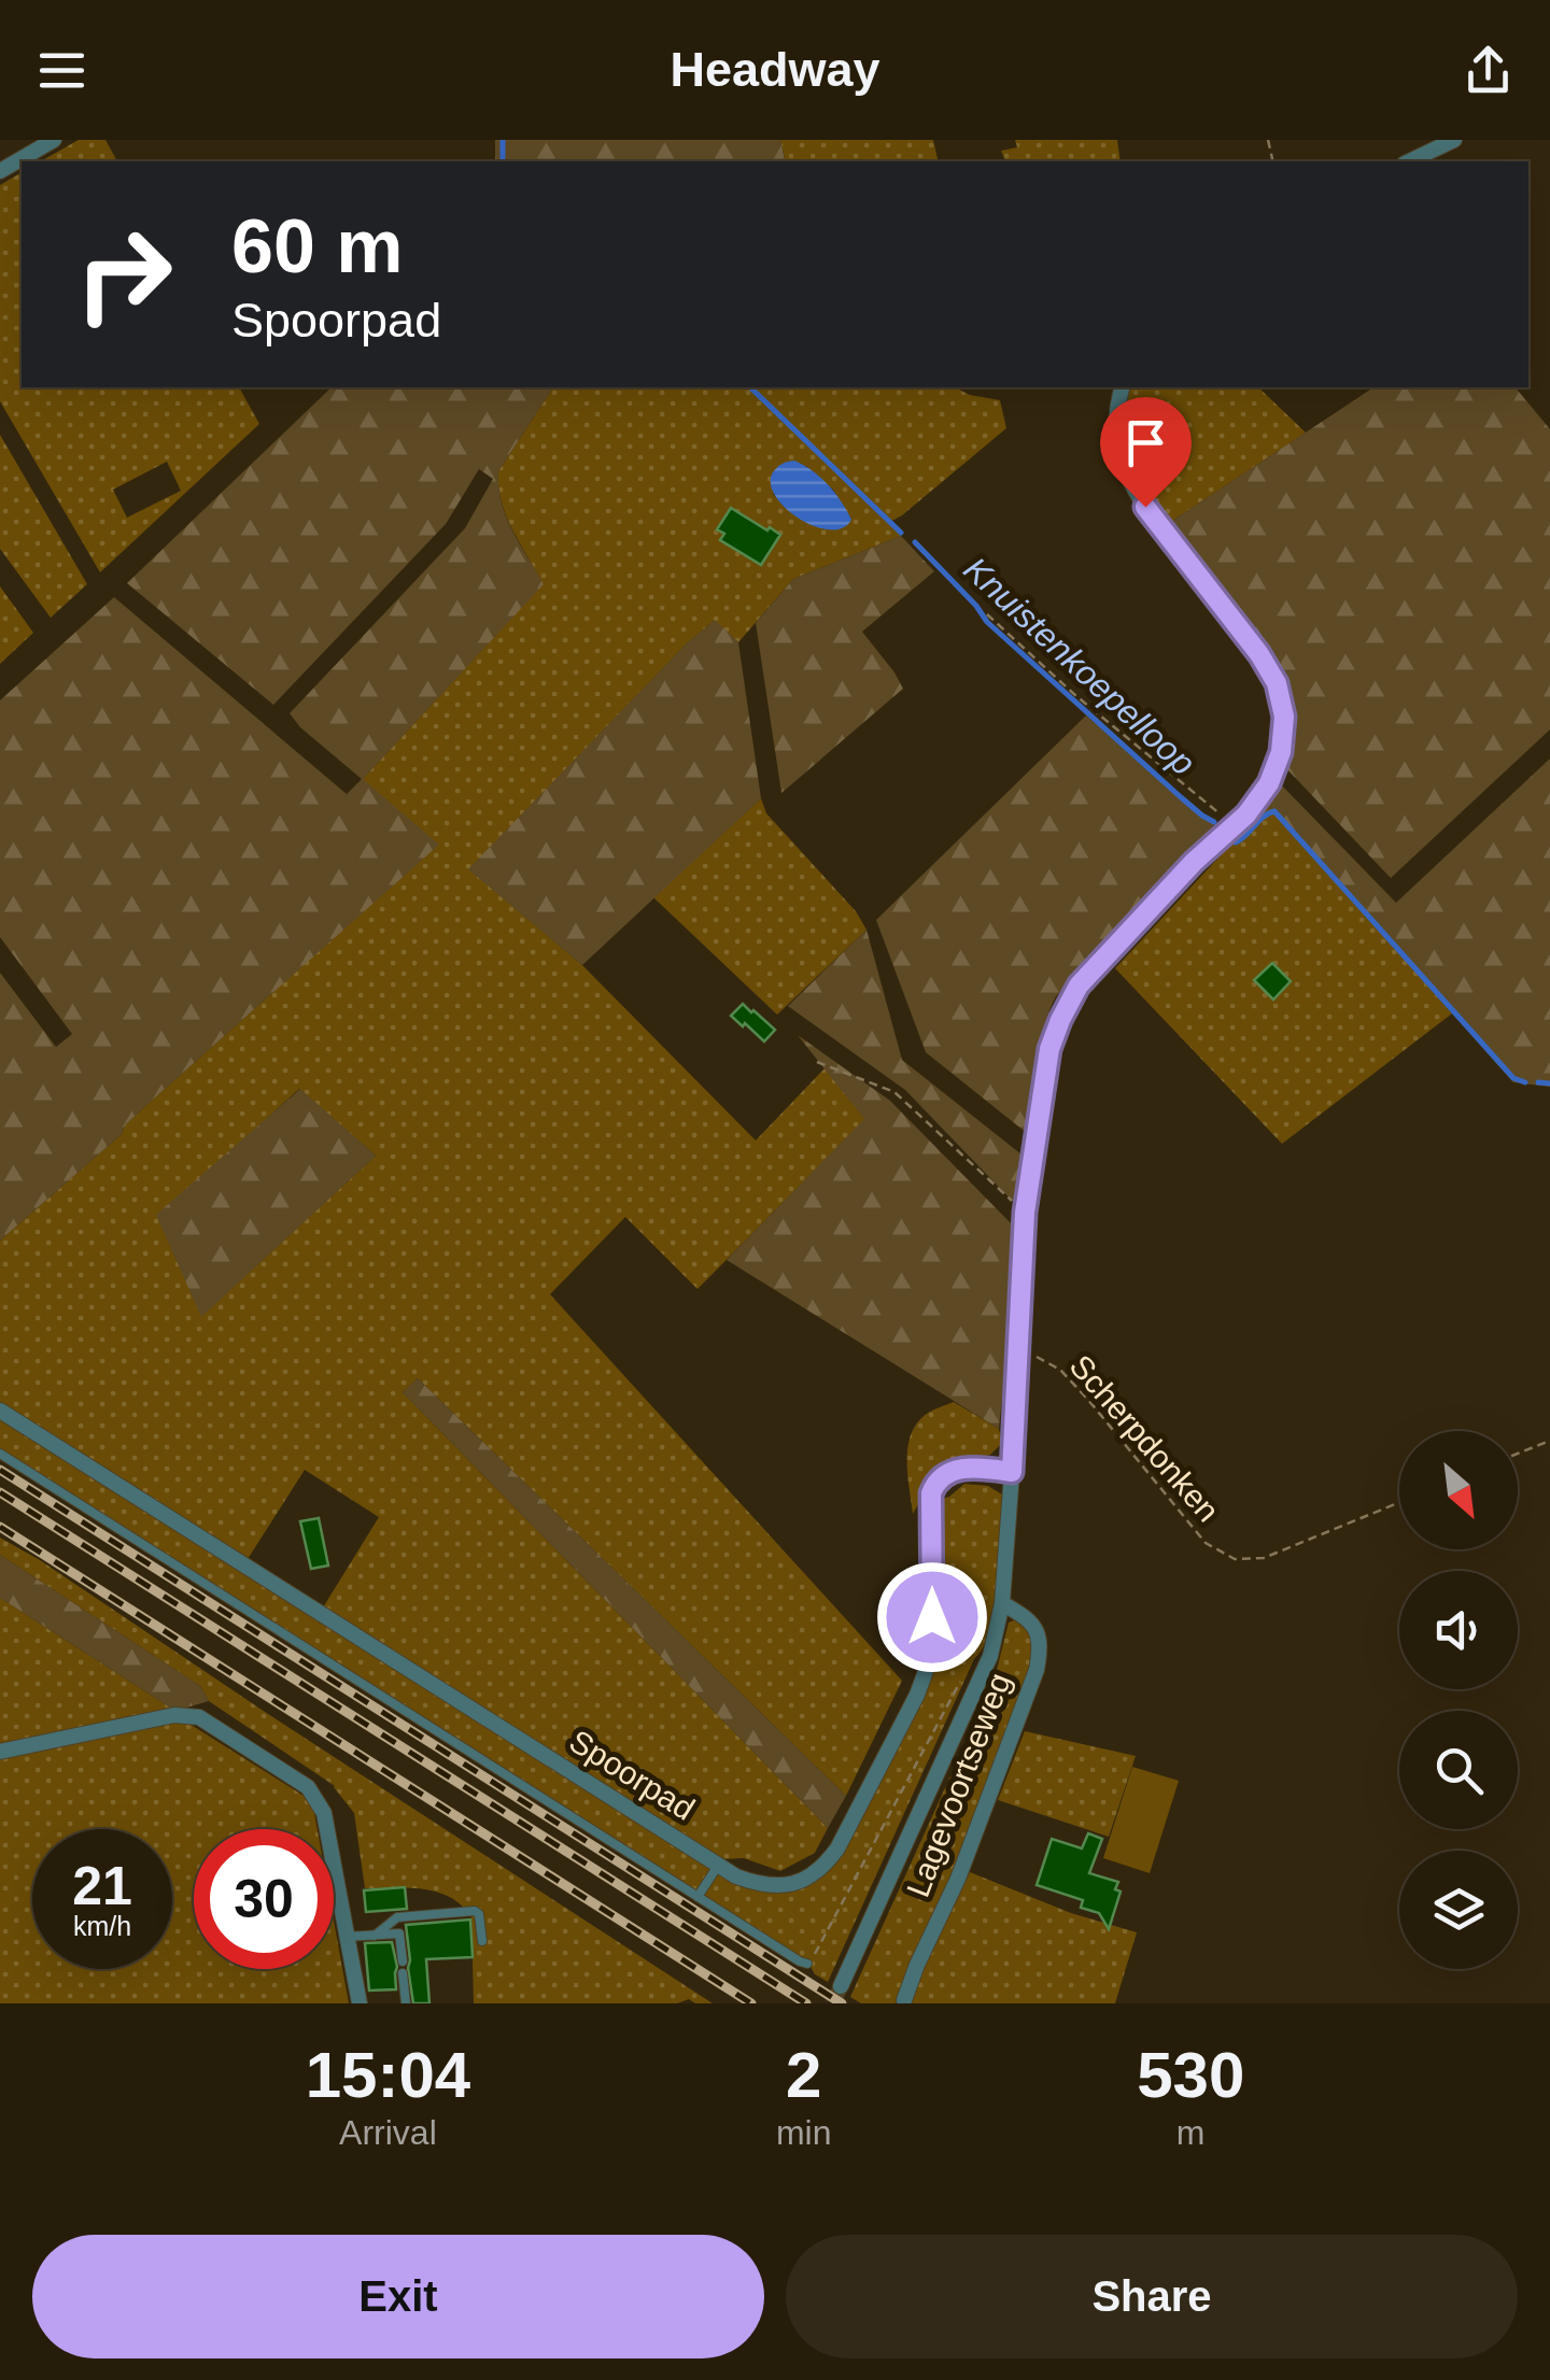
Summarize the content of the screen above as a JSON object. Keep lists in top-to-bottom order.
{
  "streets": {
    "street": ["Spoorpad", "Lagevoortseweg"],
    "path": ["Scherpdonken"]
  },
  "crossings": [
    ["Scherpdonken", "Lagevoortseweg"],
    ["Spoorpad", "Lagevoortseweg"]
  ],
  "water": ["Knuistenkoepelloop"],
  "north": "bottom right",
  "page": {
    "header": "Headway",
    "turn": ["60 m", "Spoorpad"],
    "speed": "21 km/h",
    "limit": "30",
    "eta": [
      "15:04",
      "Arrival",
      "2",
      "min",
      "530",
      "m"
    ],
    "buttons": ["Exit", "Share"]
  }
}
